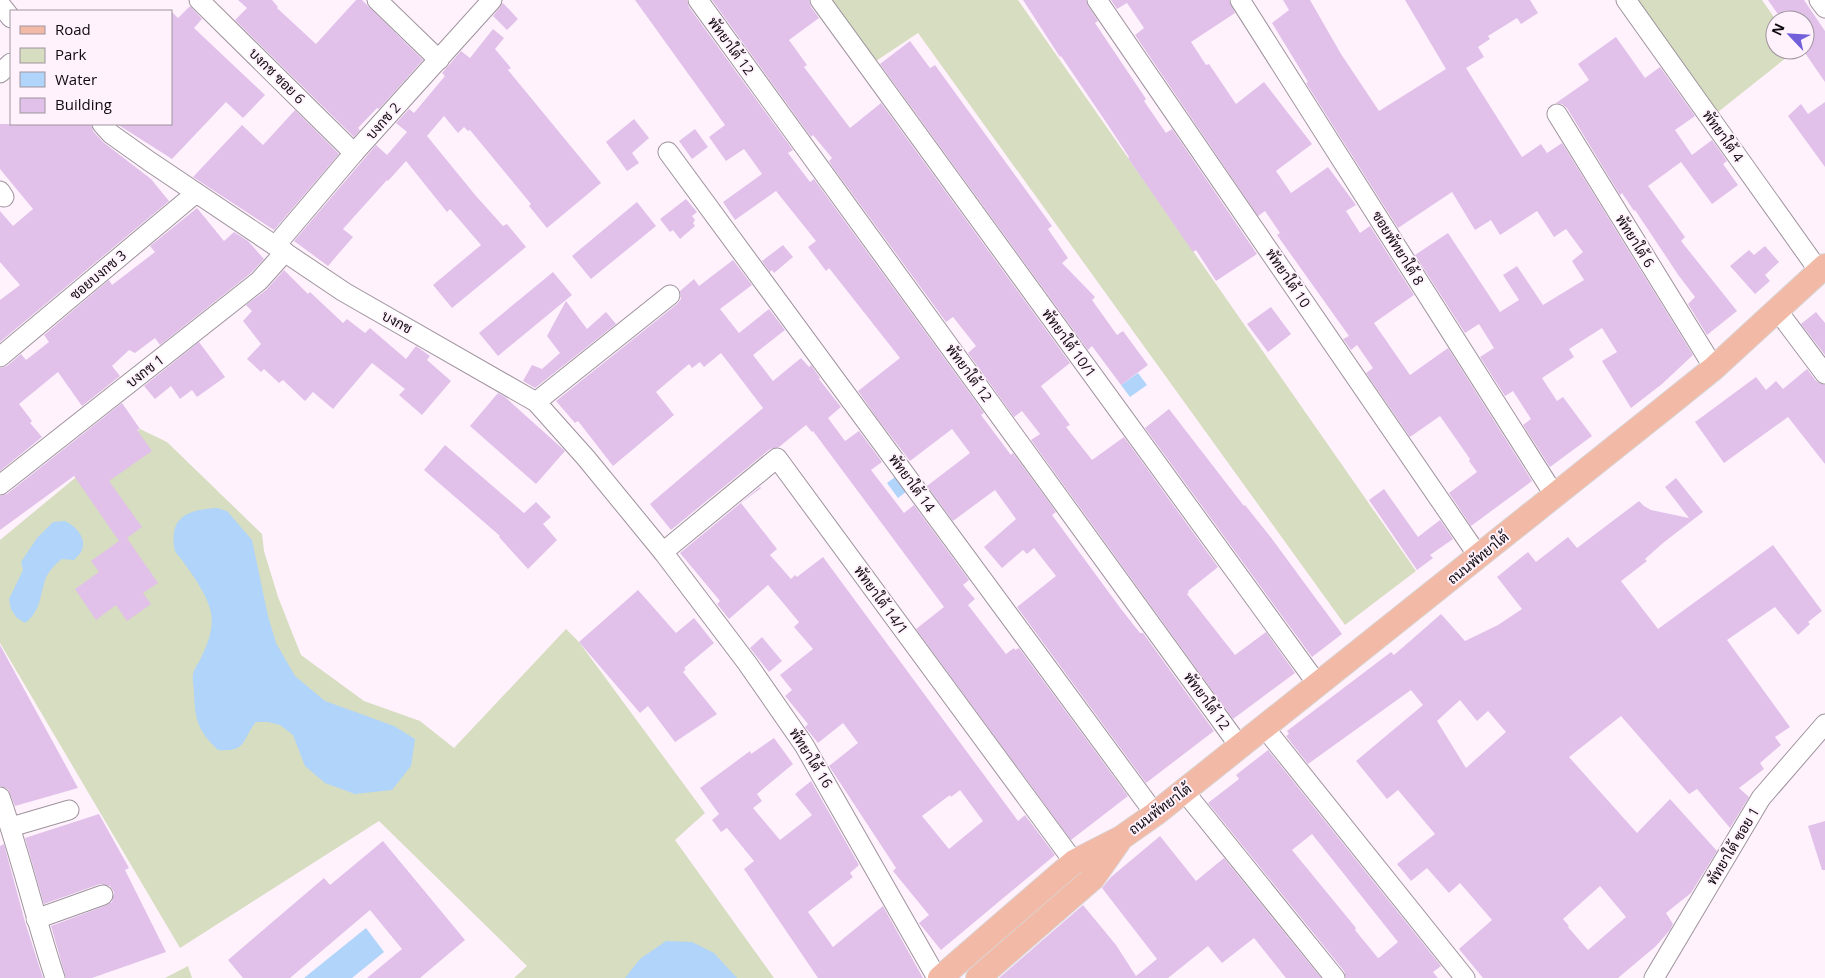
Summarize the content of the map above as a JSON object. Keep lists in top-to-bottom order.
{
  "streets": {
    "main road": ["ถนนพัทยาใต้"],
    "street": [
      "พัทยาใต้ 12",
      "บงกช ซอย 6",
      "บงกช 2",
      "พัทยาใต้ 4",
      "พัทยาใต้ 6",
      "ซอยพัทยาใต้ 8",
      "ซอยบงกช 3",
      "พัทยาใต้ 10",
      "บงกช",
      "พัทยาใต้ 10/1",
      "บงกช 1",
      "พัทยาใต้ 14",
      "พัทยาใต้ 14/1",
      "พัทยาใต้ 16",
      "พัทยาใต้ ซอย 1"
    ]
  },
  "crossings": [
    ["พัทยาใต้ 12", "ถนนพัทยาใต้"],
    ["บงกช ซอย 6", "บงกช 2"],
    ["บงกช 2", "บงกช"],
    ["บงกช 2", "บงกช 1"],
    ["พัทยาใต้ 4", "ถนนพัทยาใต้"],
    ["พัทยาใต้ 6", "ถนนพัทยาใต้"],
    ["ซอยพัทยาใต้ 8", "ถนนพัทยาใต้"],
    ["ซอยบงกช 3", "บงกช"],
    ["พัทยาใต้ 10", "ถนนพัทยาใต้"],
    ["บงกช", "บงกช 1"],
    ["บงกช", "พัทยาใต้ 14/1"],
    ["บงกช", "พัทยาใต้ 16"],
    ["พัทยาใต้ 10/1", "ถนนพัทยาใต้"],
    ["พัทยาใต้ 14", "ถนนพัทยาใต้"],
    ["ถนนพัทยาใต้", "พัทยาใต้ 14/1"],
    ["ถนนพัทยาใต้", "พัทยาใต้ 16"],
    ["พัทยาใต้ 14/1", "พัทยาใต้ 16"]
  ],
  "legend": [
    "Road",
    "Park",
    "Water",
    "Building"
  ],
  "north": "top left"
}
